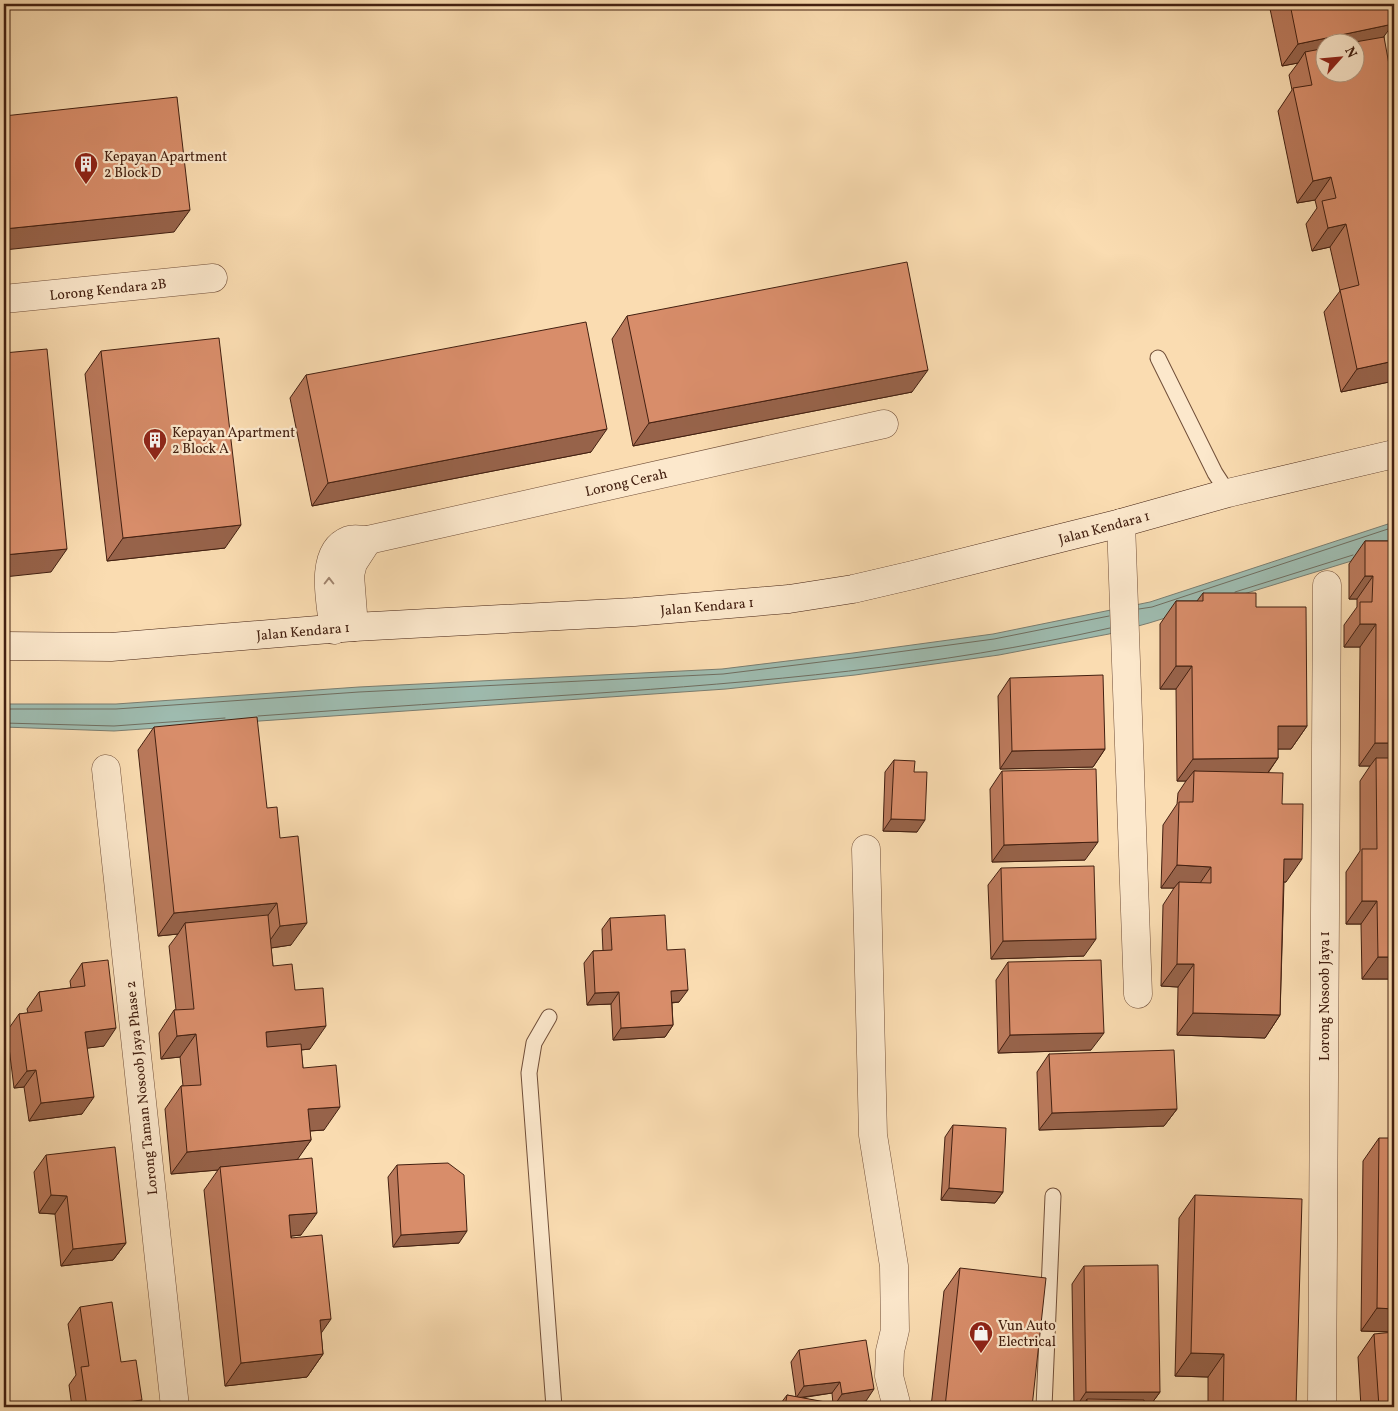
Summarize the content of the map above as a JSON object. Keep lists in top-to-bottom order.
{
  "streets": {
    "street": [
      "Lorong Kendara 2B",
      "Lorong Cerah",
      "Jalan Kendara 1",
      "Lorong Nosoob Jaya 1",
      "Lorong Taman Nosoob Jaya Phase 2"
    ]
  },
  "crossings": [
    ["Lorong Cerah", "Jalan Kendara 1"]
  ],
  "places": {
    "building": ["Kepayan Apartment 2 Block D", "Kepayan Apartment 2 Block A"],
    "shop": ["Vun Auto Electrical"]
  },
  "north": "top right"
}
